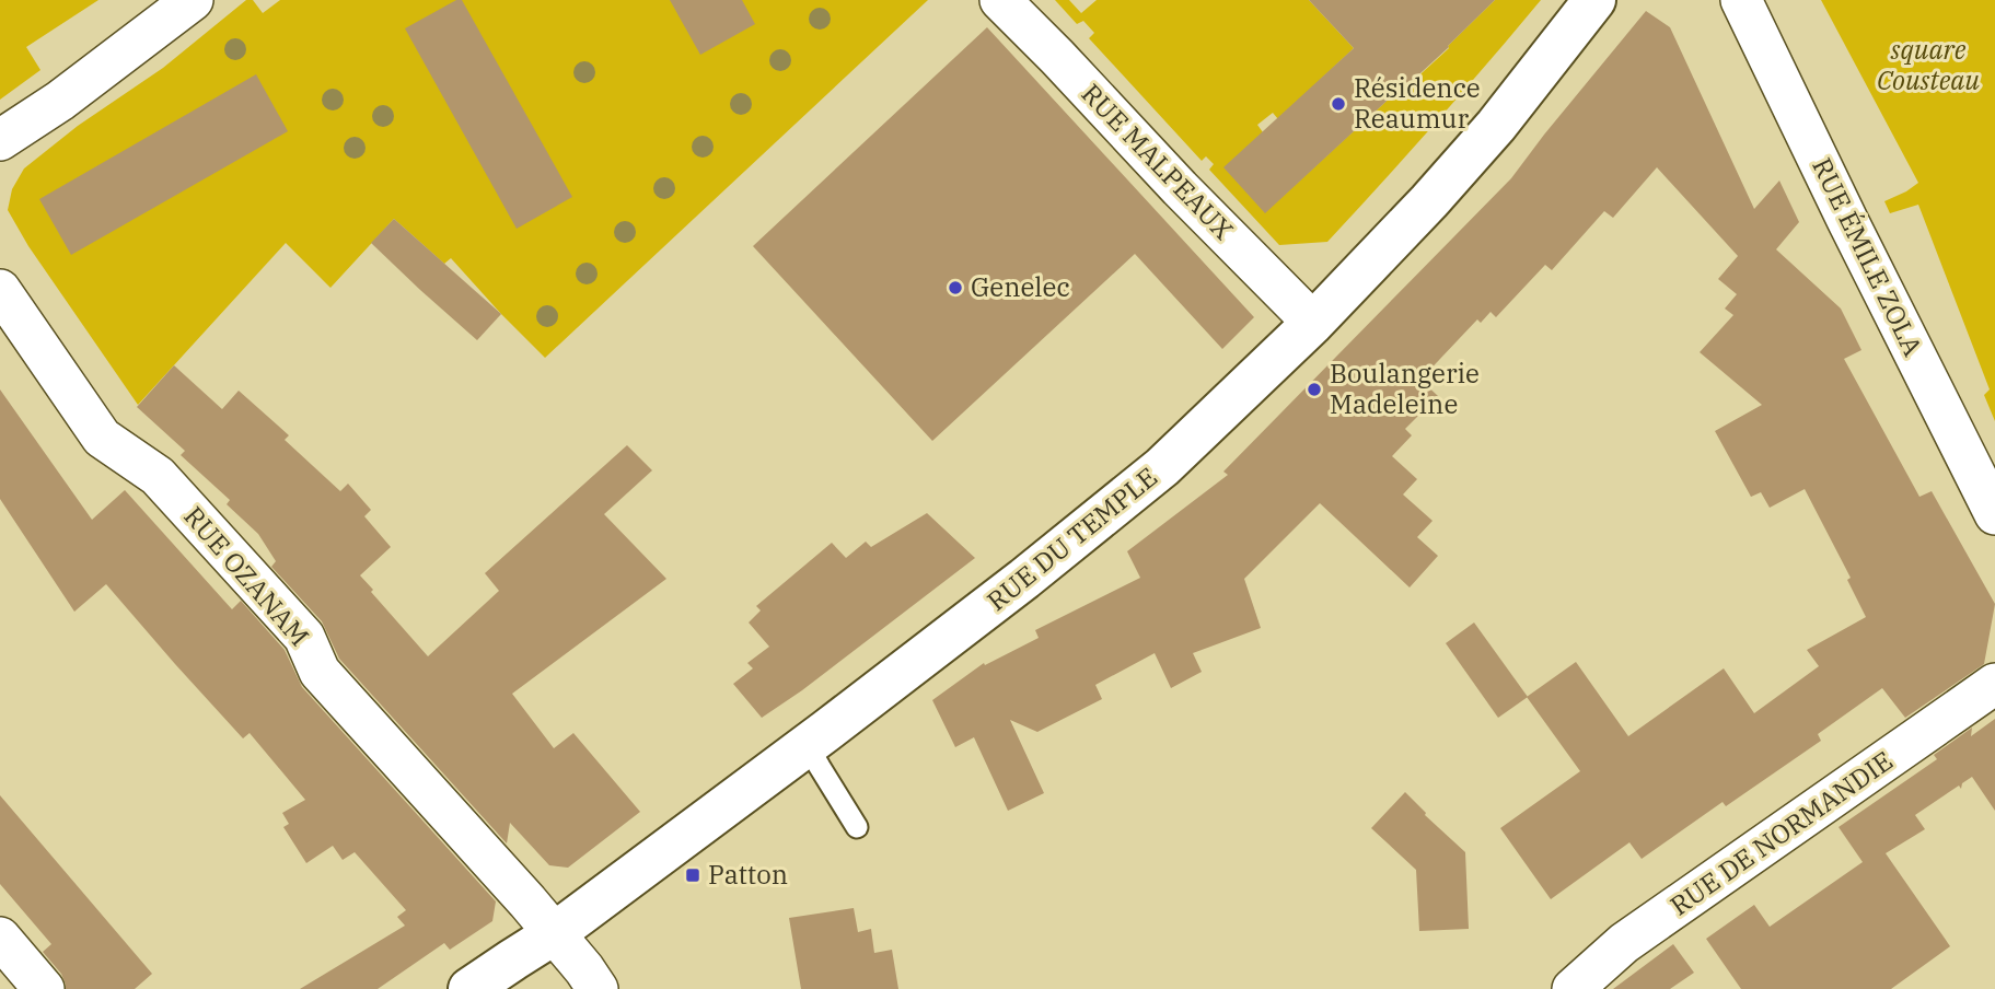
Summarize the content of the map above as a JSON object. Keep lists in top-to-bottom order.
{
  "streets": {
    "street": [
      "RUE MALPEAUX",
      "RUE ÉMILE ZOLA",
      "RUE DU TEMPLE",
      "RUE OZANAM",
      "RUE DE NORMANDIE"
    ]
  },
  "crossings": [
    ["RUE MALPEAUX", "RUE DU TEMPLE"],
    ["RUE DU TEMPLE", "RUE OZANAM"]
  ],
  "parks": ["square Cousteau"],
  "places": {
    "other": ["Résidence Reaumur", "Genelec", "Boulangerie Madeleine"],
    "transit": ["Patton"]
  }
}
